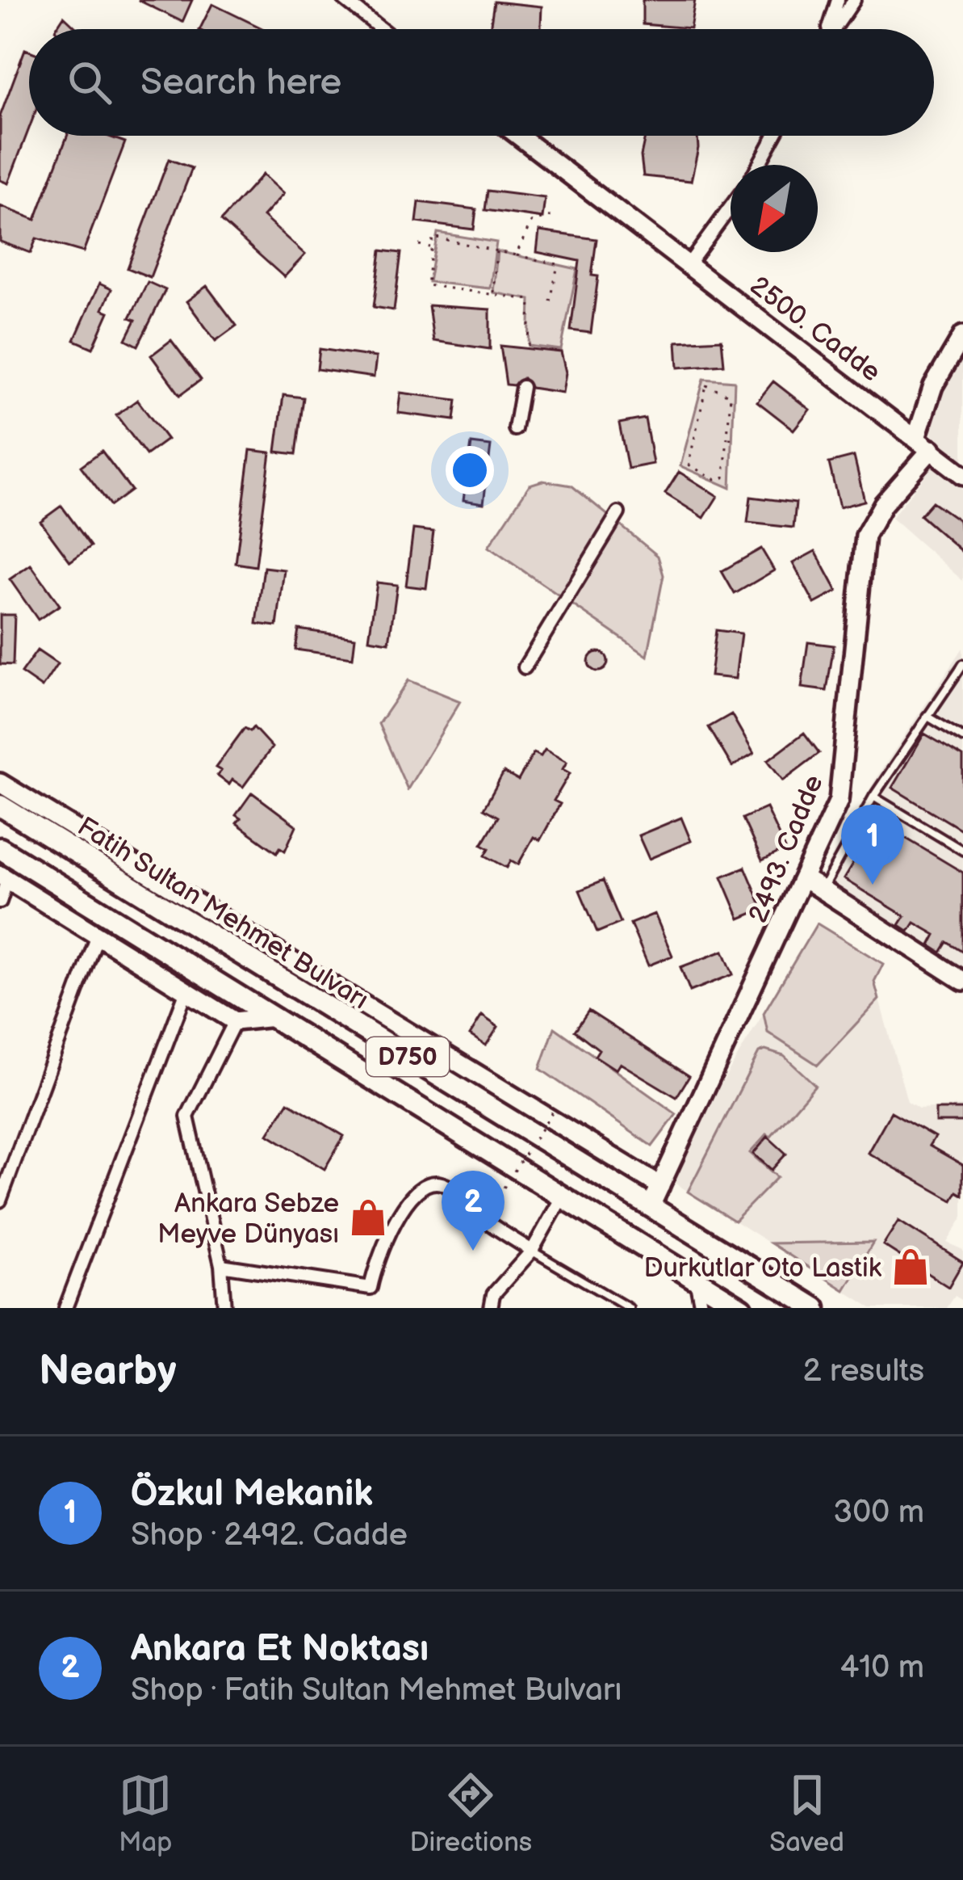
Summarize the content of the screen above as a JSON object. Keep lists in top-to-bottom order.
{
  "streets": {
    "highway": ["Fatih Sultan Mehmet Bulvarı", "D750"],
    "street": ["2500. Cadde", "2493. Cadde"]
  },
  "crossings": [
    ["2500. Cadde", "2493. Cadde"],
    ["2493. Cadde", "Fatih Sultan Mehmet Bulvarı"]
  ],
  "places": {
    "shop": ["Ankara Sebze Meyve Dünyası", "Durkutlar Oto Lastik"]
  },
  "north": "bottom left",
  "page": {
    "search": "Search here",
    "pins": ["1", "2"],
    "heading": ["Nearby", "2 results"],
    "list": [
      {
        "mark": "1",
        "name": "Özkul Mekanik",
        "note": "Shop · 2492. Cadde",
        "value": "300 m"
      },
      {
        "mark": "2",
        "name": "Ankara Et Noktası",
        "note": "Shop · Fatih Sultan Mehmet Bulvarı",
        "value": "410 m"
      }
    ],
    "nav": ["Map", "Directions", "Saved"]
  }
}
